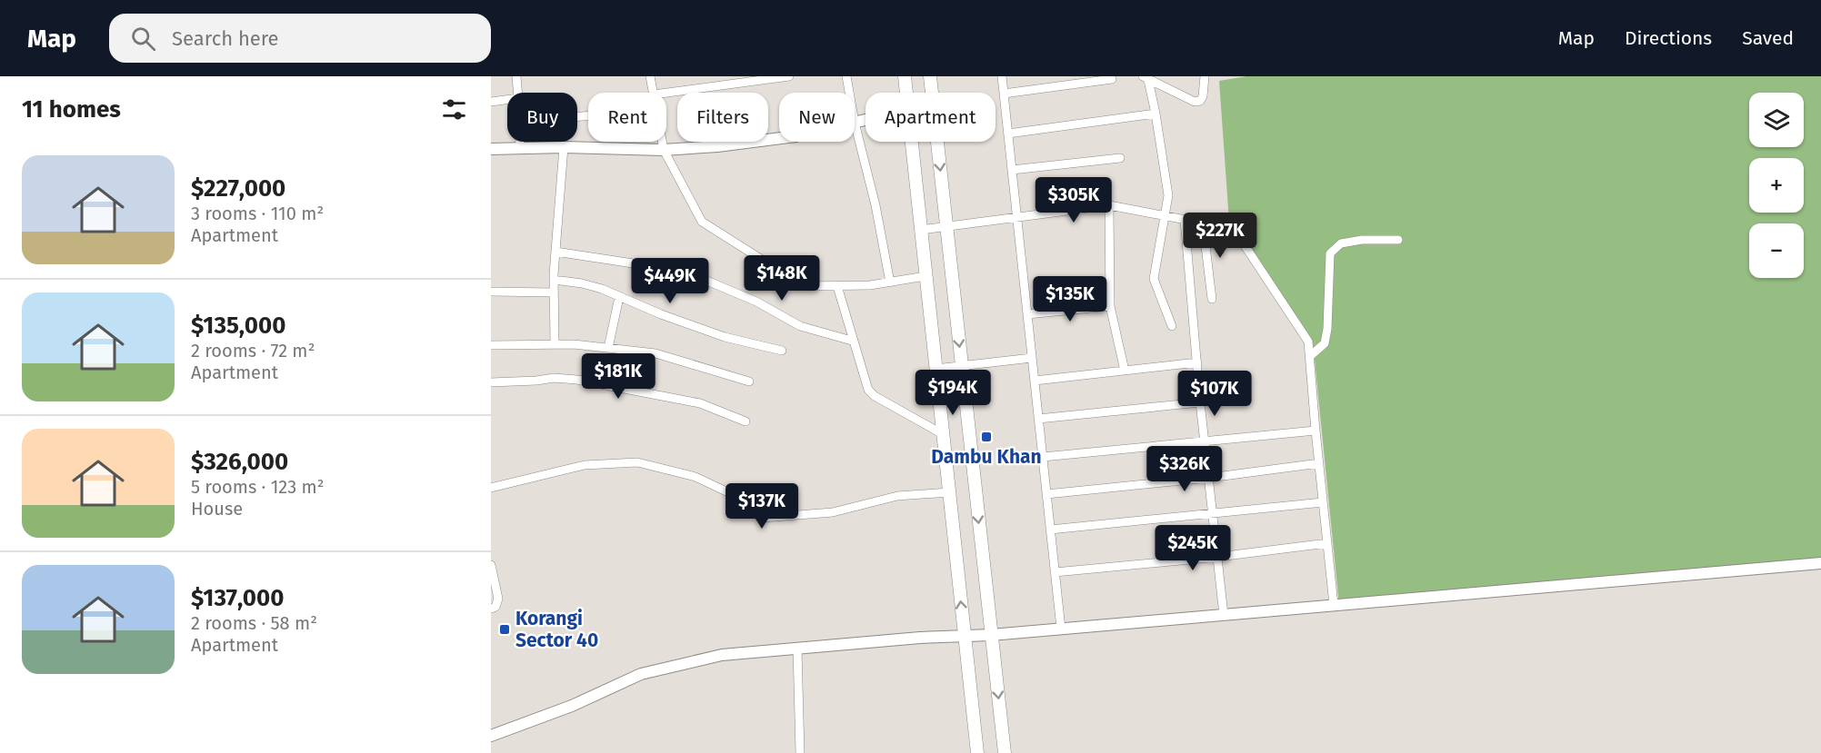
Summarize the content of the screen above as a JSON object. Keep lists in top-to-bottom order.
{
  "places": {
    "transit": ["Dambu Khan", "Korangi Sector 40"]
  },
  "page": {
    "header": "Map",
    "search": "Search here",
    "nav": ["Map", "Directions", "Saved"],
    "heading": "11 homes",
    "map_buttons": ["+", "−"],
    "chip": [
      "Buy",
      "Rent",
      "Filters",
      "New",
      "Apartment"
    ],
    "list": [
      {
        "name": "$227,000",
        "note": "3 rooms · 110 m² · Apartment"
      },
      {
        "name": "$135,000",
        "note": "2 rooms · 72 m² · Apartment"
      },
      {
        "name": "$326,000",
        "note": "5 rooms · 123 m² · House"
      },
      {
        "name": "$137,000",
        "note": "2 rooms · 58 m² · Apartment"
      }
    ],
    "price": [
      "$305K",
      "$227K",
      "$148K",
      "$449K",
      "$135K",
      "$181K",
      "$194K",
      "$107K",
      "$326K",
      "$137K",
      "$245K"
    ]
  }
}
